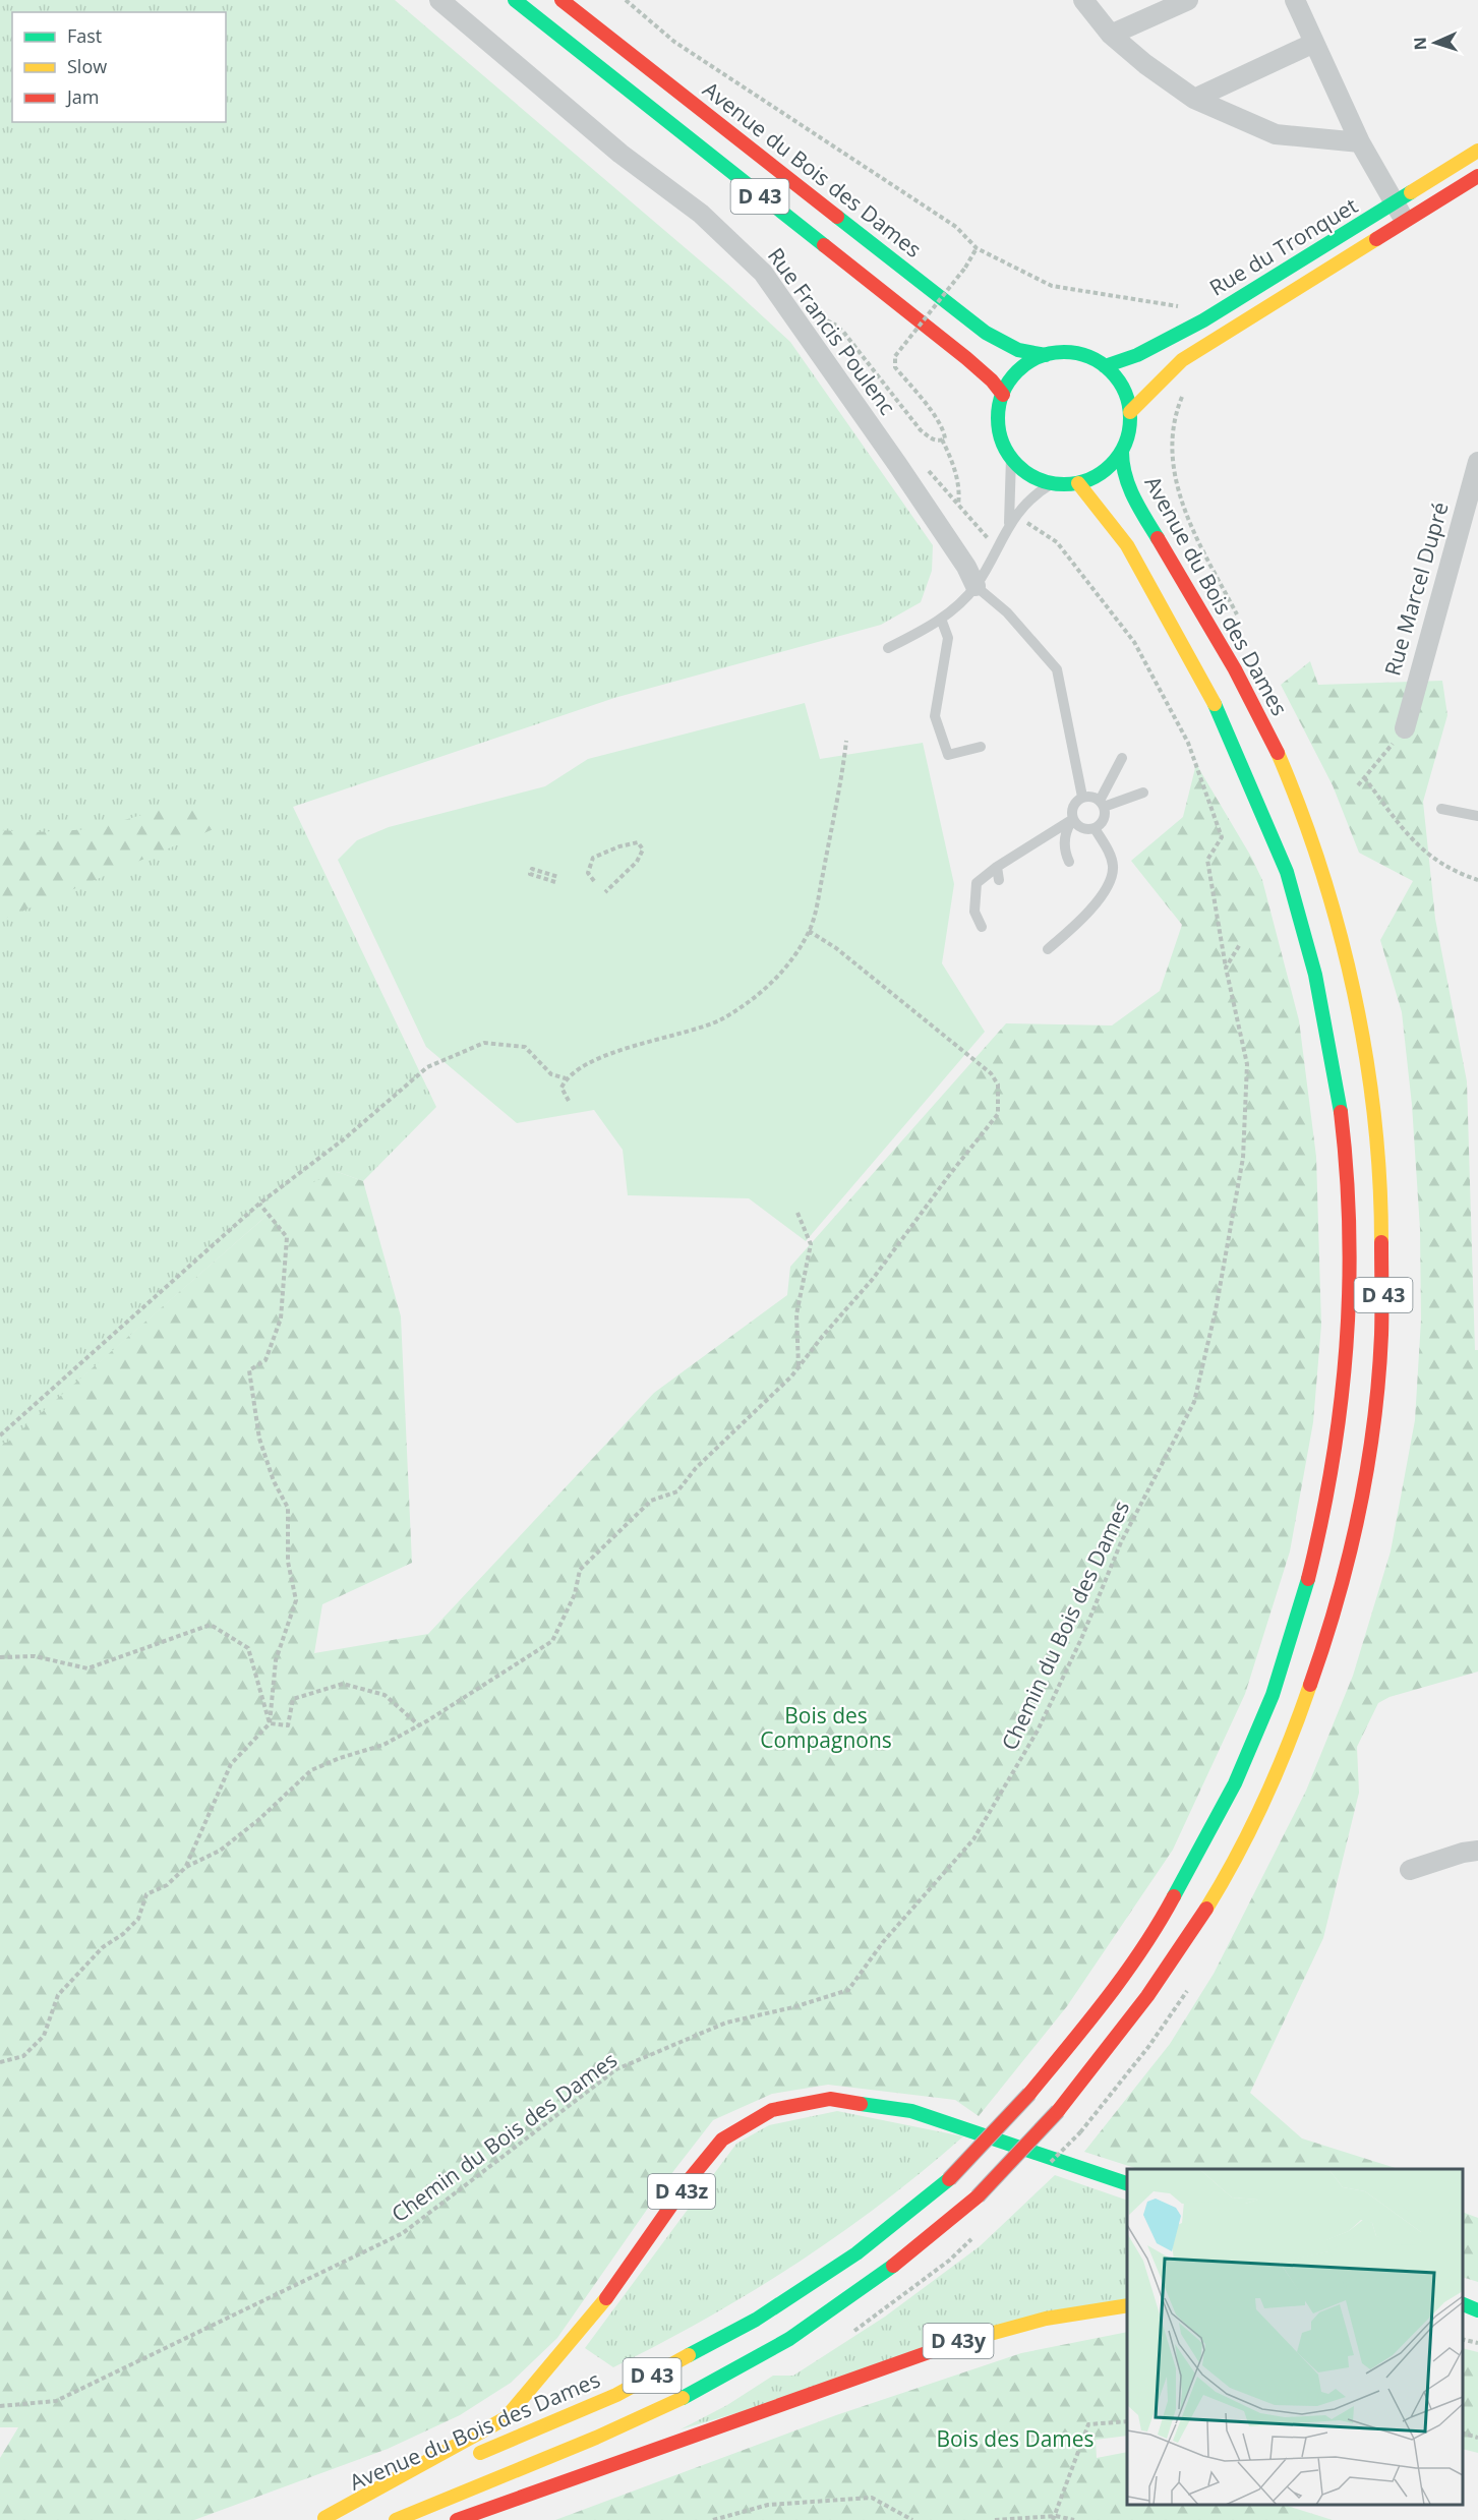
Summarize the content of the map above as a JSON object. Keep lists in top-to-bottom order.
{
  "streets": {
    "main road": [
      "Avenue du Bois des Dames",
      "D 43",
      "Rue du Tronquet",
      "D 43z",
      "D 43y"
    ],
    "street": ["Rue Francis Poulenc", "Rue Marcel Dupré"],
    "path": ["Chemin du Bois des Dames"]
  },
  "crossings": [
    ["Avenue du Bois des Dames", "D 43"],
    ["Avenue du Bois des Dames", "Rue du Tronquet"],
    ["Avenue du Bois des Dames", "D 43z"],
    ["D 43", "Rue du Tronquet"]
  ],
  "parks": ["Bois des Compagnons", "Bois des Dames"],
  "legend": ["Fast", "Slow", "Jam"],
  "north": "left"
}
